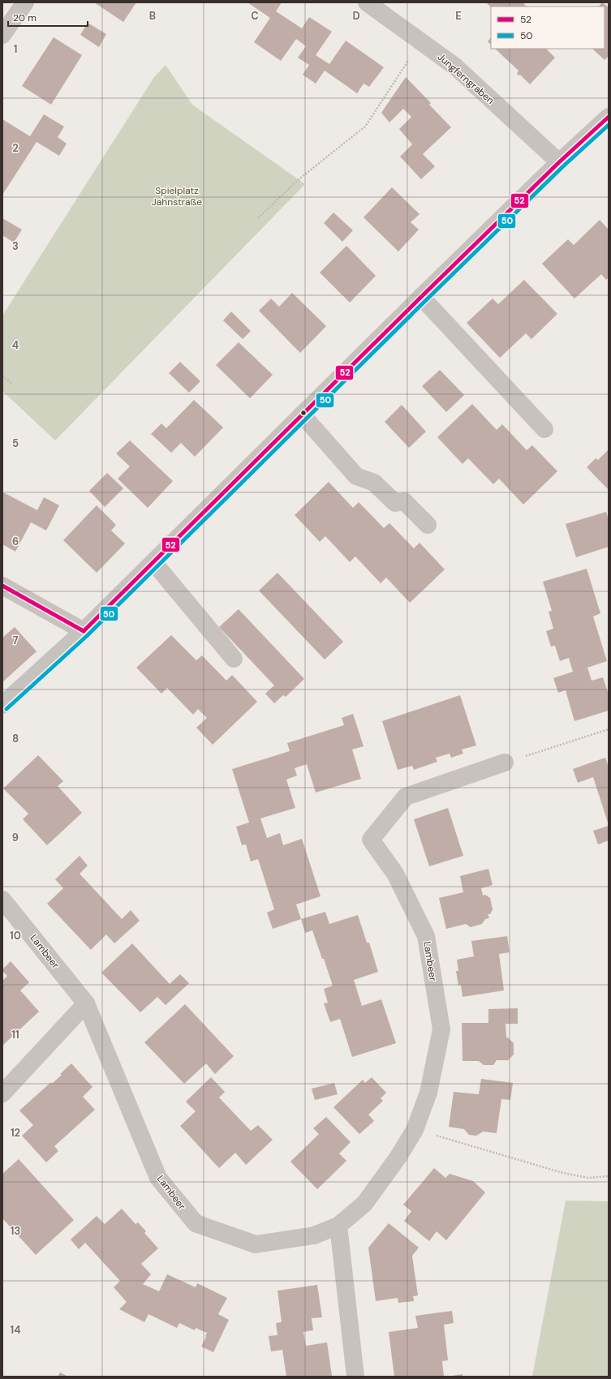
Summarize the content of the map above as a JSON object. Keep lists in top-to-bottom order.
{
  "streets": {
    "street": ["Jungferngraben", "Lambeer"]
  },
  "parks": ["Spielplatz Jahnstraße"],
  "lines": ["transit line 52", "transit line 50"],
  "legend": ["52", "50"],
  "scale_bar": "20 m",
  "grid": {
    "columns": [
      "B",
      "C",
      "D",
      "E"
    ],
    "rows": [
      "1",
      "2",
      "3",
      "4",
      "5",
      "6",
      "7",
      "8",
      "9",
      "10",
      "11",
      "12",
      "13",
      "14"
    ]
  }
}
